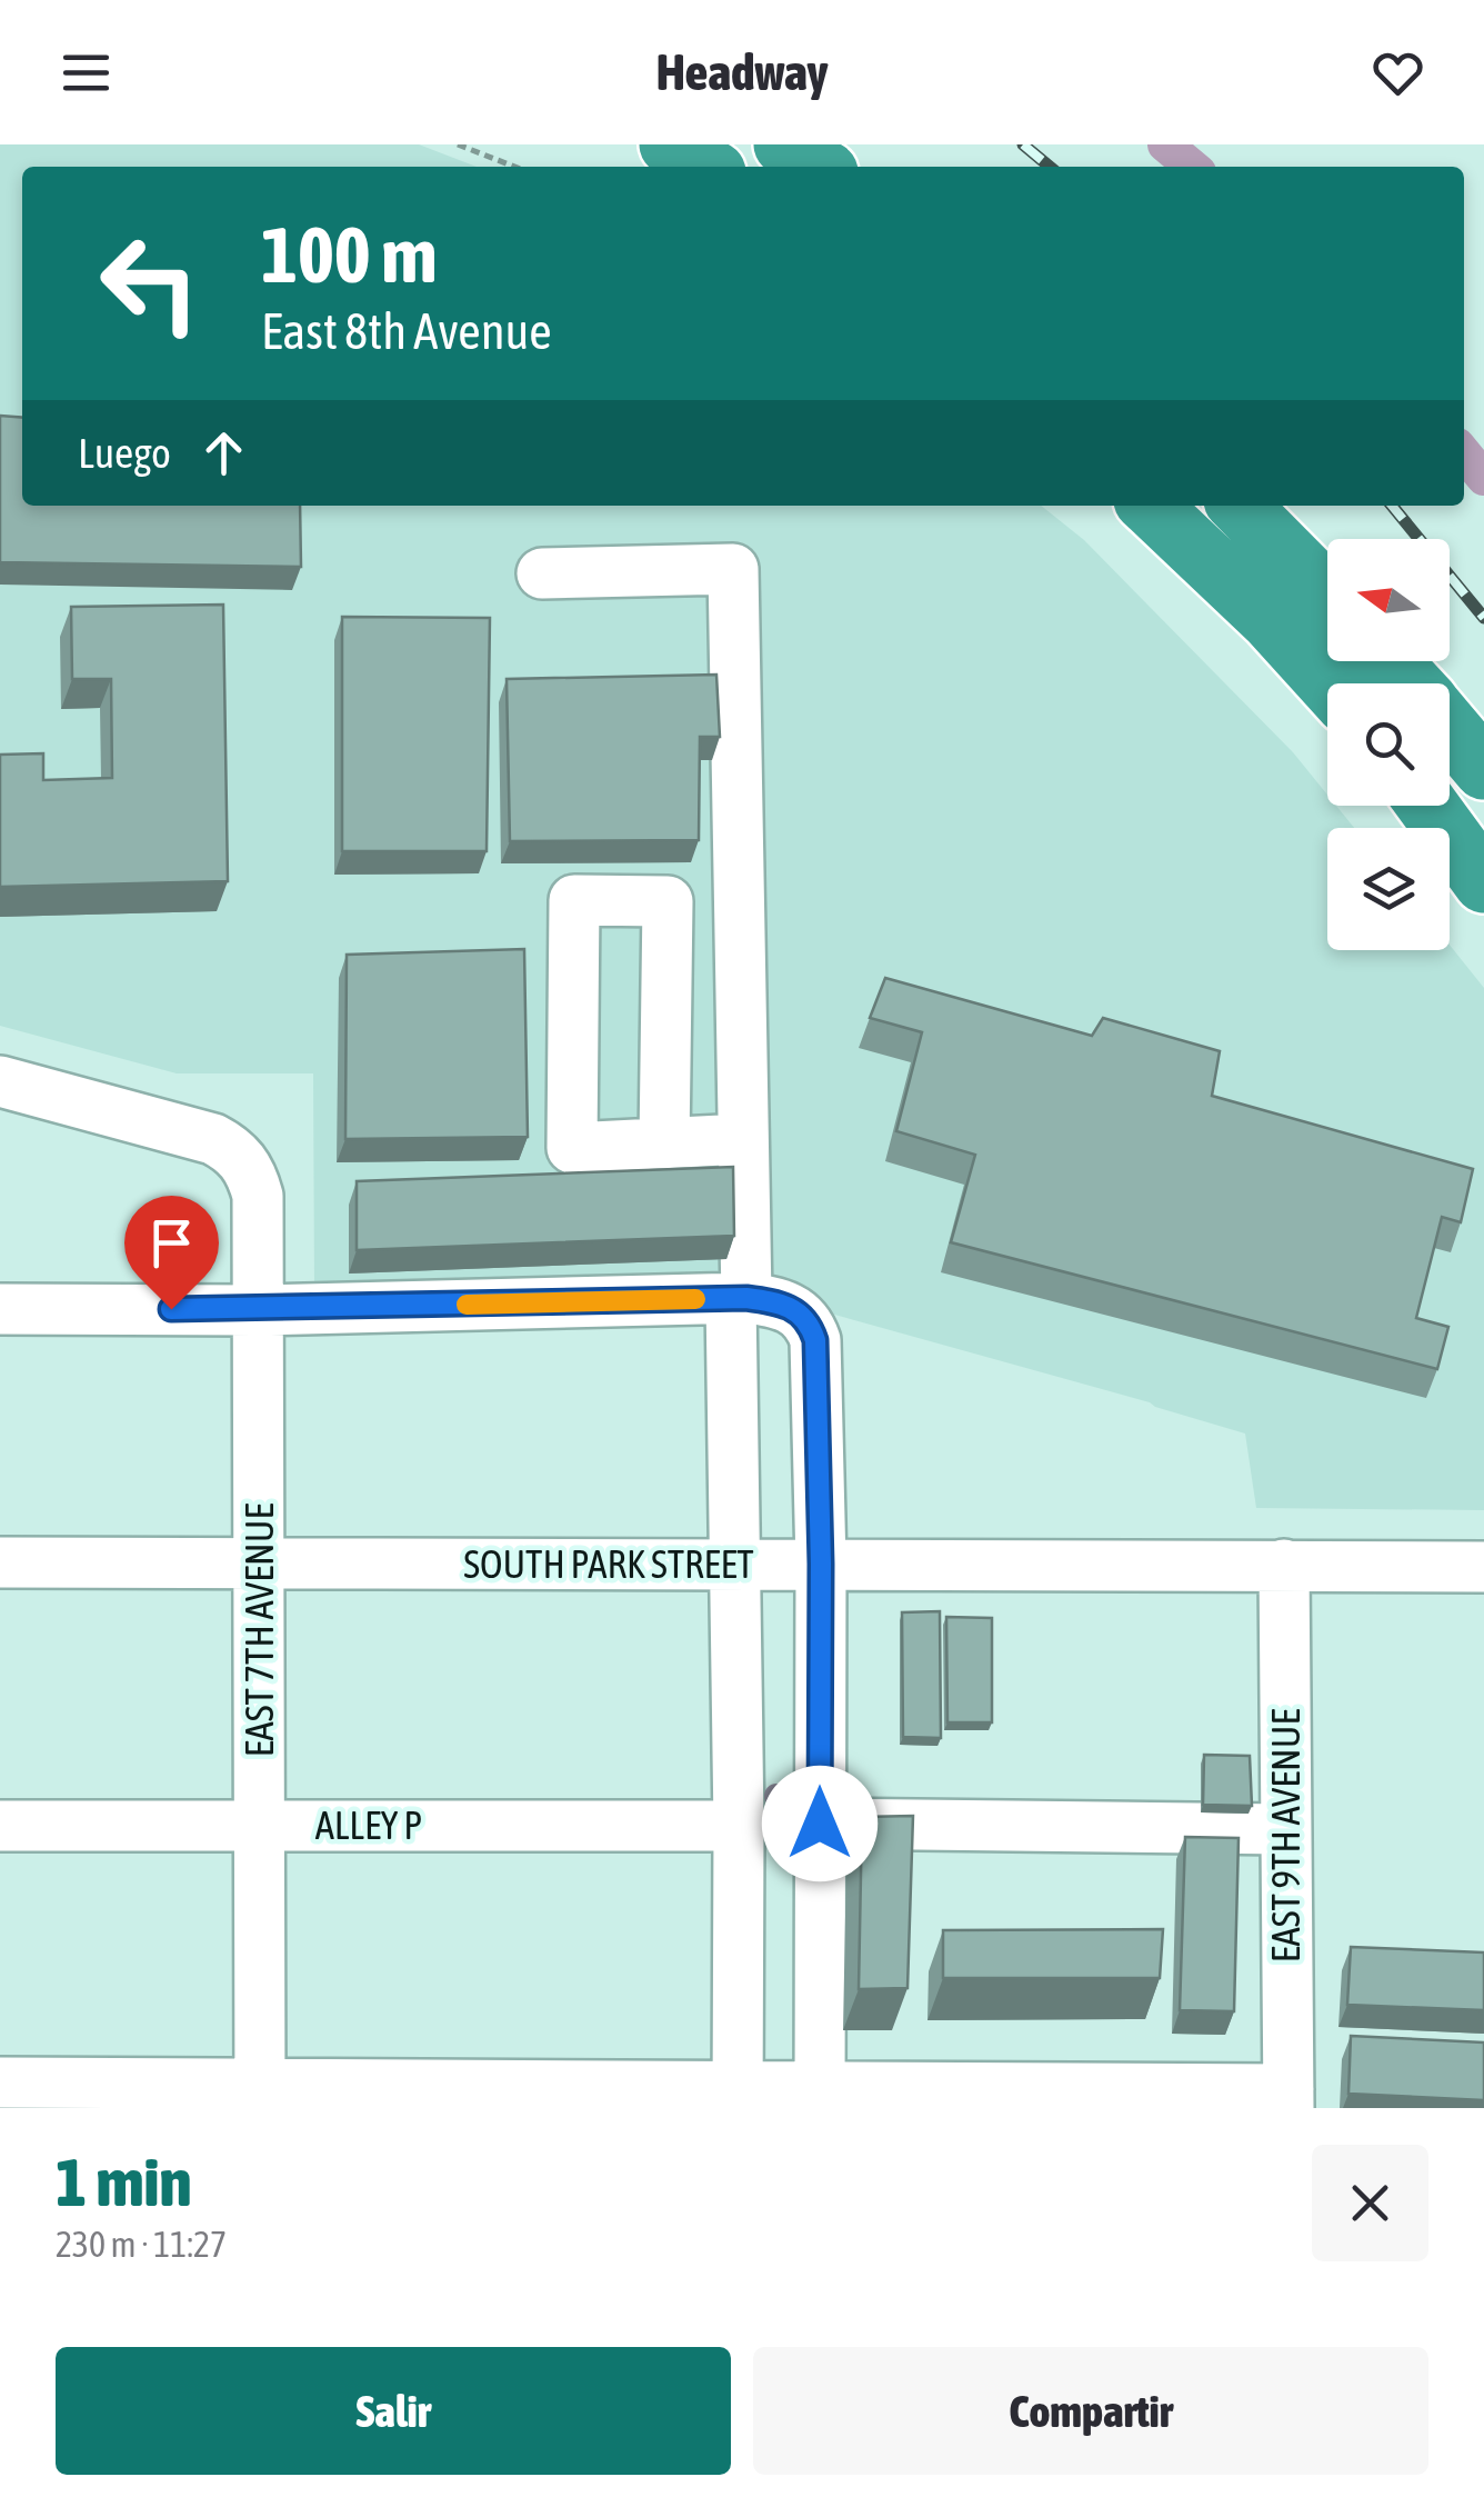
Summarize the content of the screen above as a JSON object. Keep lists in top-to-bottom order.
{
  "streets": {
    "street": [
      "SOUTH PARK STREET",
      "EAST 7TH AVENUE",
      "ALLEY P",
      "EAST 9TH AVENUE"
    ]
  },
  "crossings": [
    ["SOUTH PARK STREET", "EAST 7TH AVENUE"],
    ["SOUTH PARK STREET", "EAST 9TH AVENUE"],
    ["EAST 7TH AVENUE", "ALLEY P"]
  ],
  "north": "left",
  "page": {
    "header": "Headway",
    "turn": ["100 m", "East 8th Avenue"],
    "then": "Luego",
    "heading": ["1 min", "230 m · 11:27"],
    "buttons": ["Salir", "Compartir"]
  }
}
